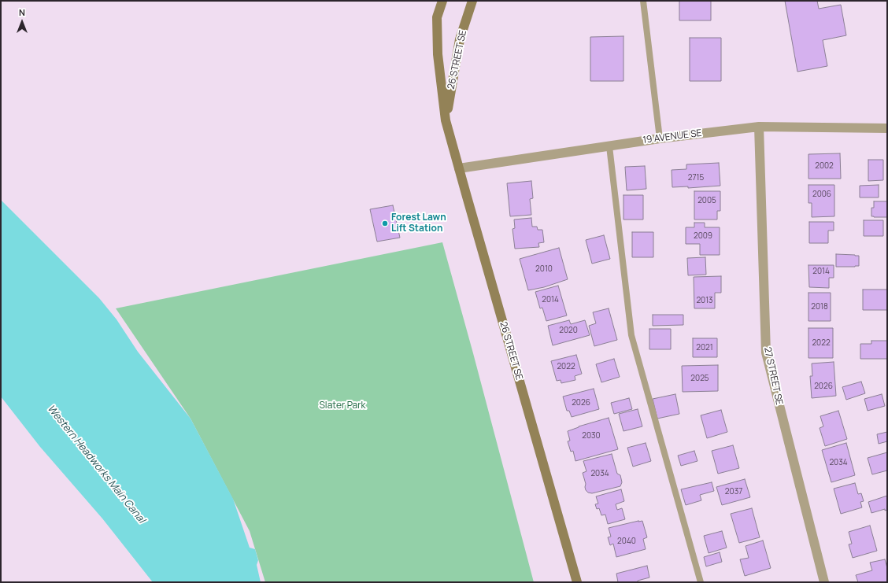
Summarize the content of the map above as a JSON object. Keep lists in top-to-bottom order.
{
  "streets": {
    "street": ["26 STREET SE", "19 AVENUE SE", "27 STREET SE"]
  },
  "crossings": [
    ["26 STREET SE", "19 AVENUE SE"],
    ["19 AVENUE SE", "27 STREET SE"]
  ],
  "water": ["Western Headworks Main Canal"],
  "parks": ["Slater Park"],
  "places": ["Forest Lawn Lift Station"],
  "house_numbers": [
    "2002",
    "2715",
    "2006",
    "2005",
    "2009",
    "2010",
    "2014",
    "2014",
    "2013",
    "2018",
    "2020",
    "2022",
    "2021",
    "2022",
    "2025",
    "2026",
    "2026",
    "2030",
    "2034",
    "2034",
    "2037",
    "2040"
  ],
  "north": "top"
}
